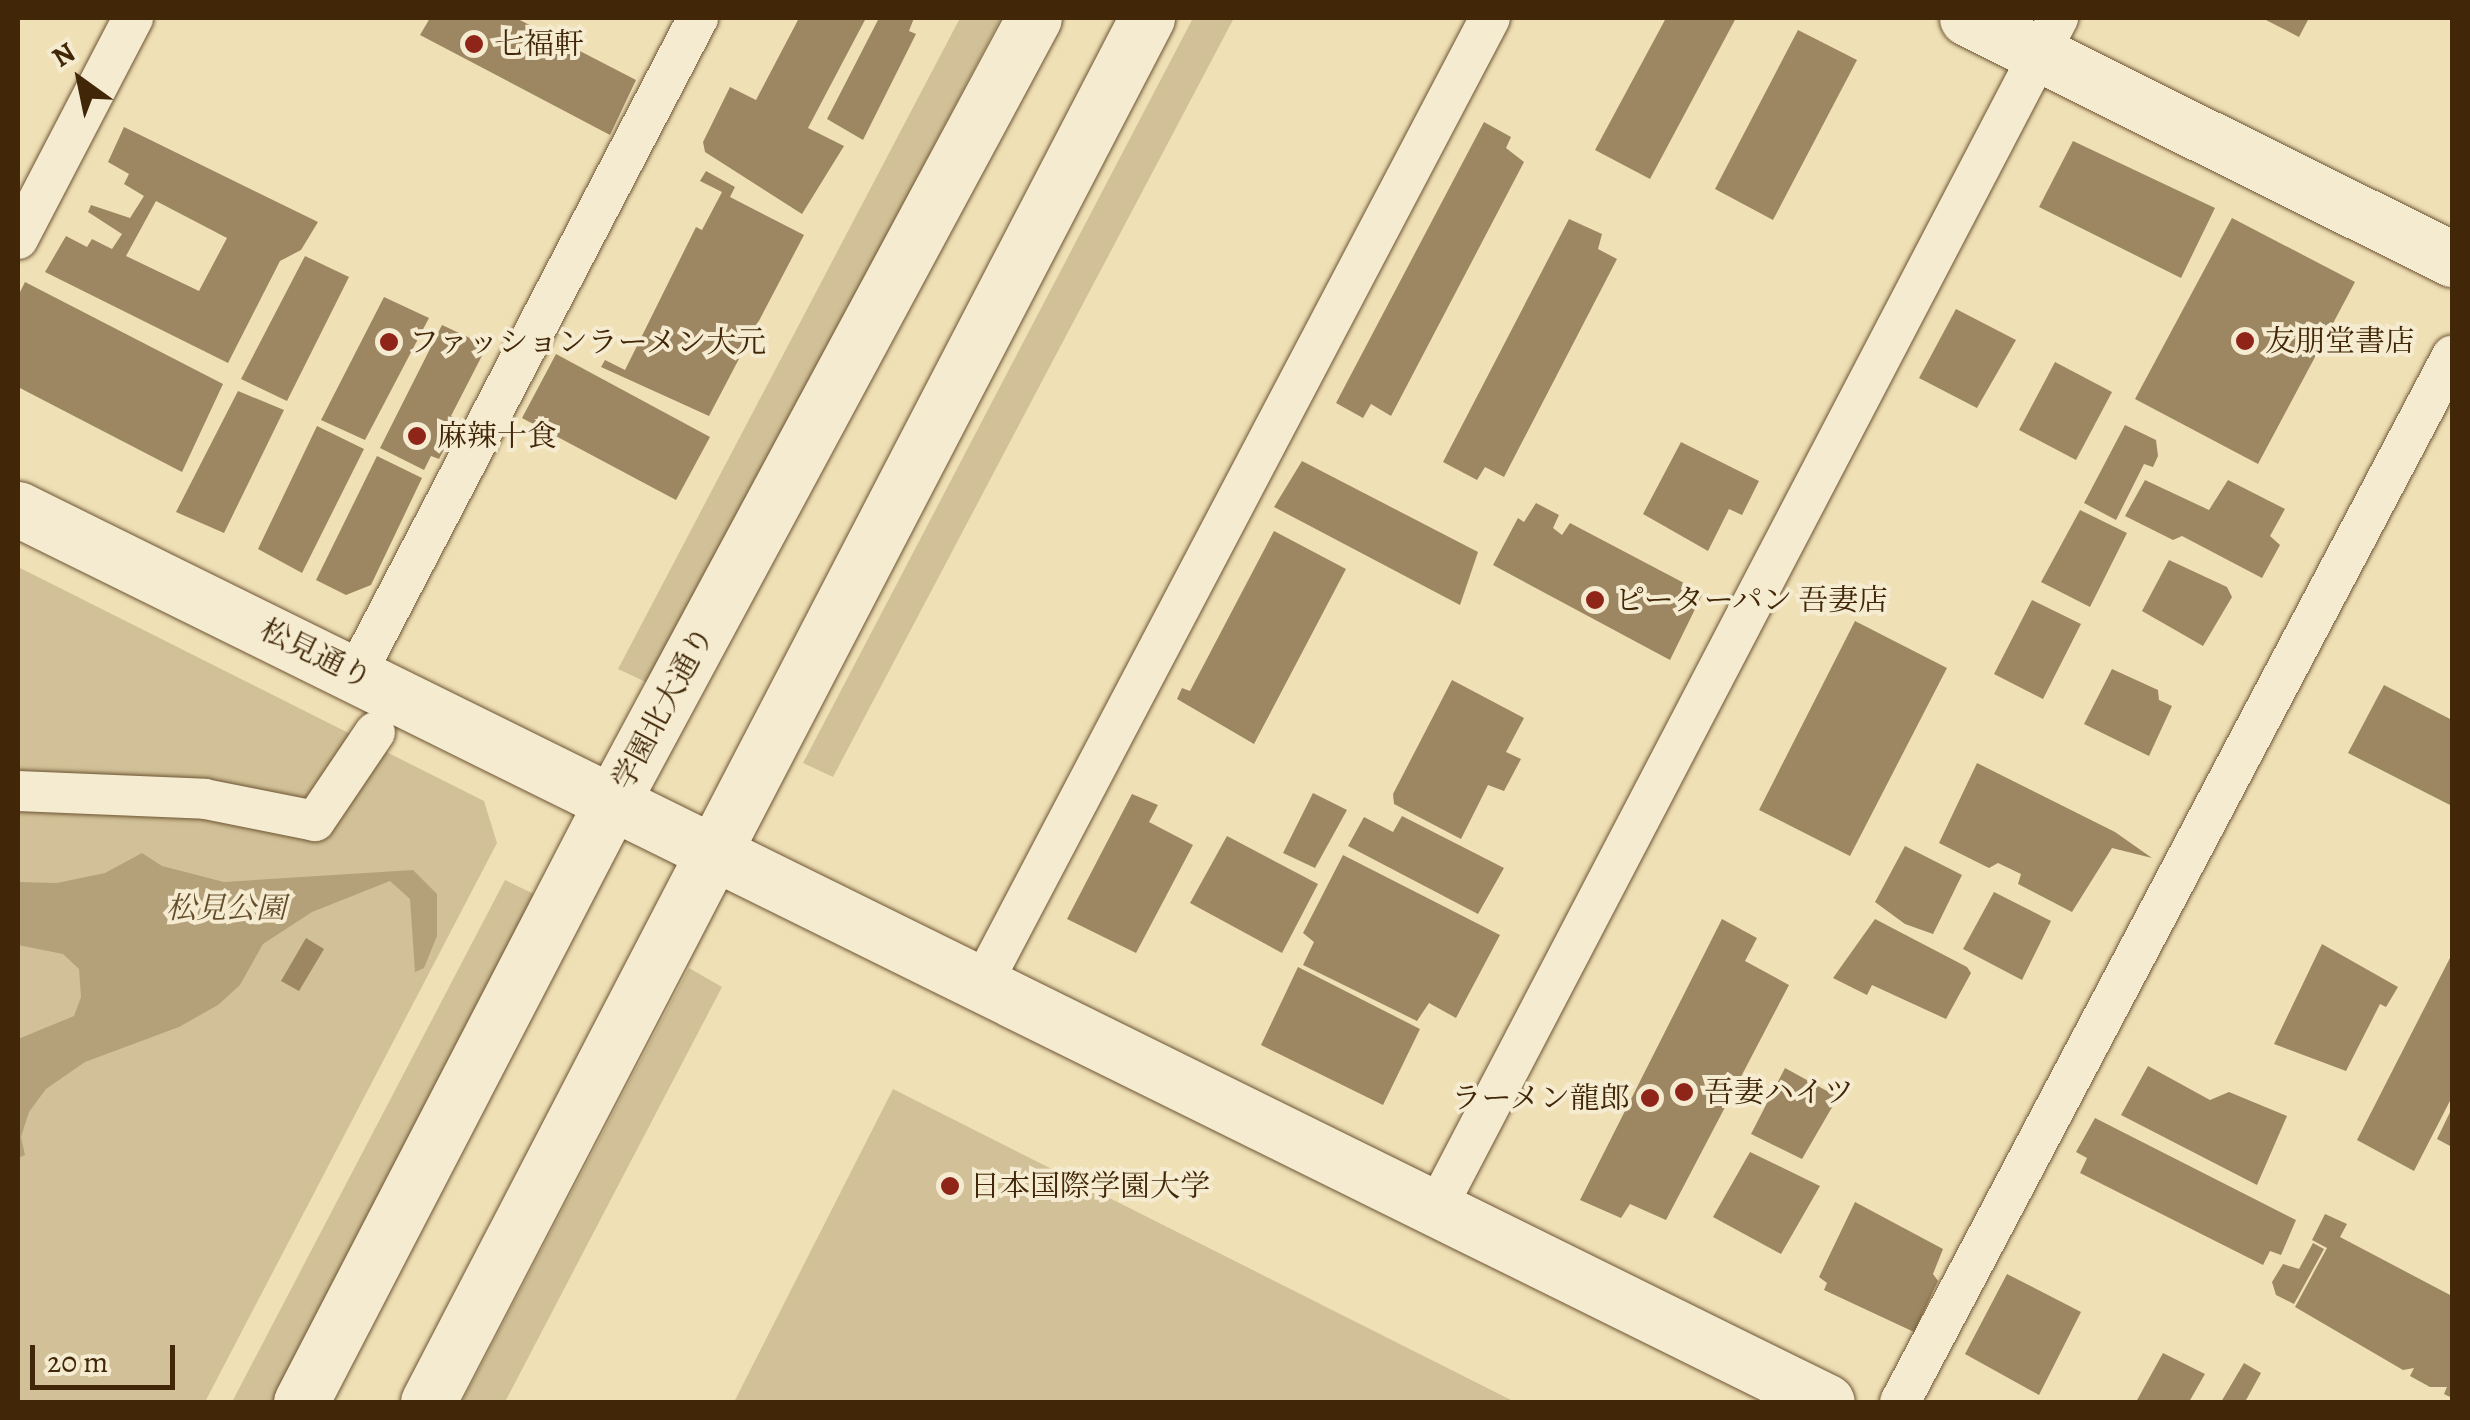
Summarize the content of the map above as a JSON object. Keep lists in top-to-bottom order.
{
  "streets": {
    "main road": ["松見通り", "学園北大通り"]
  },
  "crossings": [
    ["松見通り", "学園北大通り"]
  ],
  "parks": ["松見公園"],
  "places": [
    "七福軒",
    "友朋堂書店",
    "ファッションラーメン大元",
    "麻辣十食",
    "ピーターパン 吾妻店",
    "吾妻ハイツ",
    "ラーメン龍郎",
    "日本国際学園大学"
  ],
  "scale_bar": "20 m",
  "north": "top left"
}
